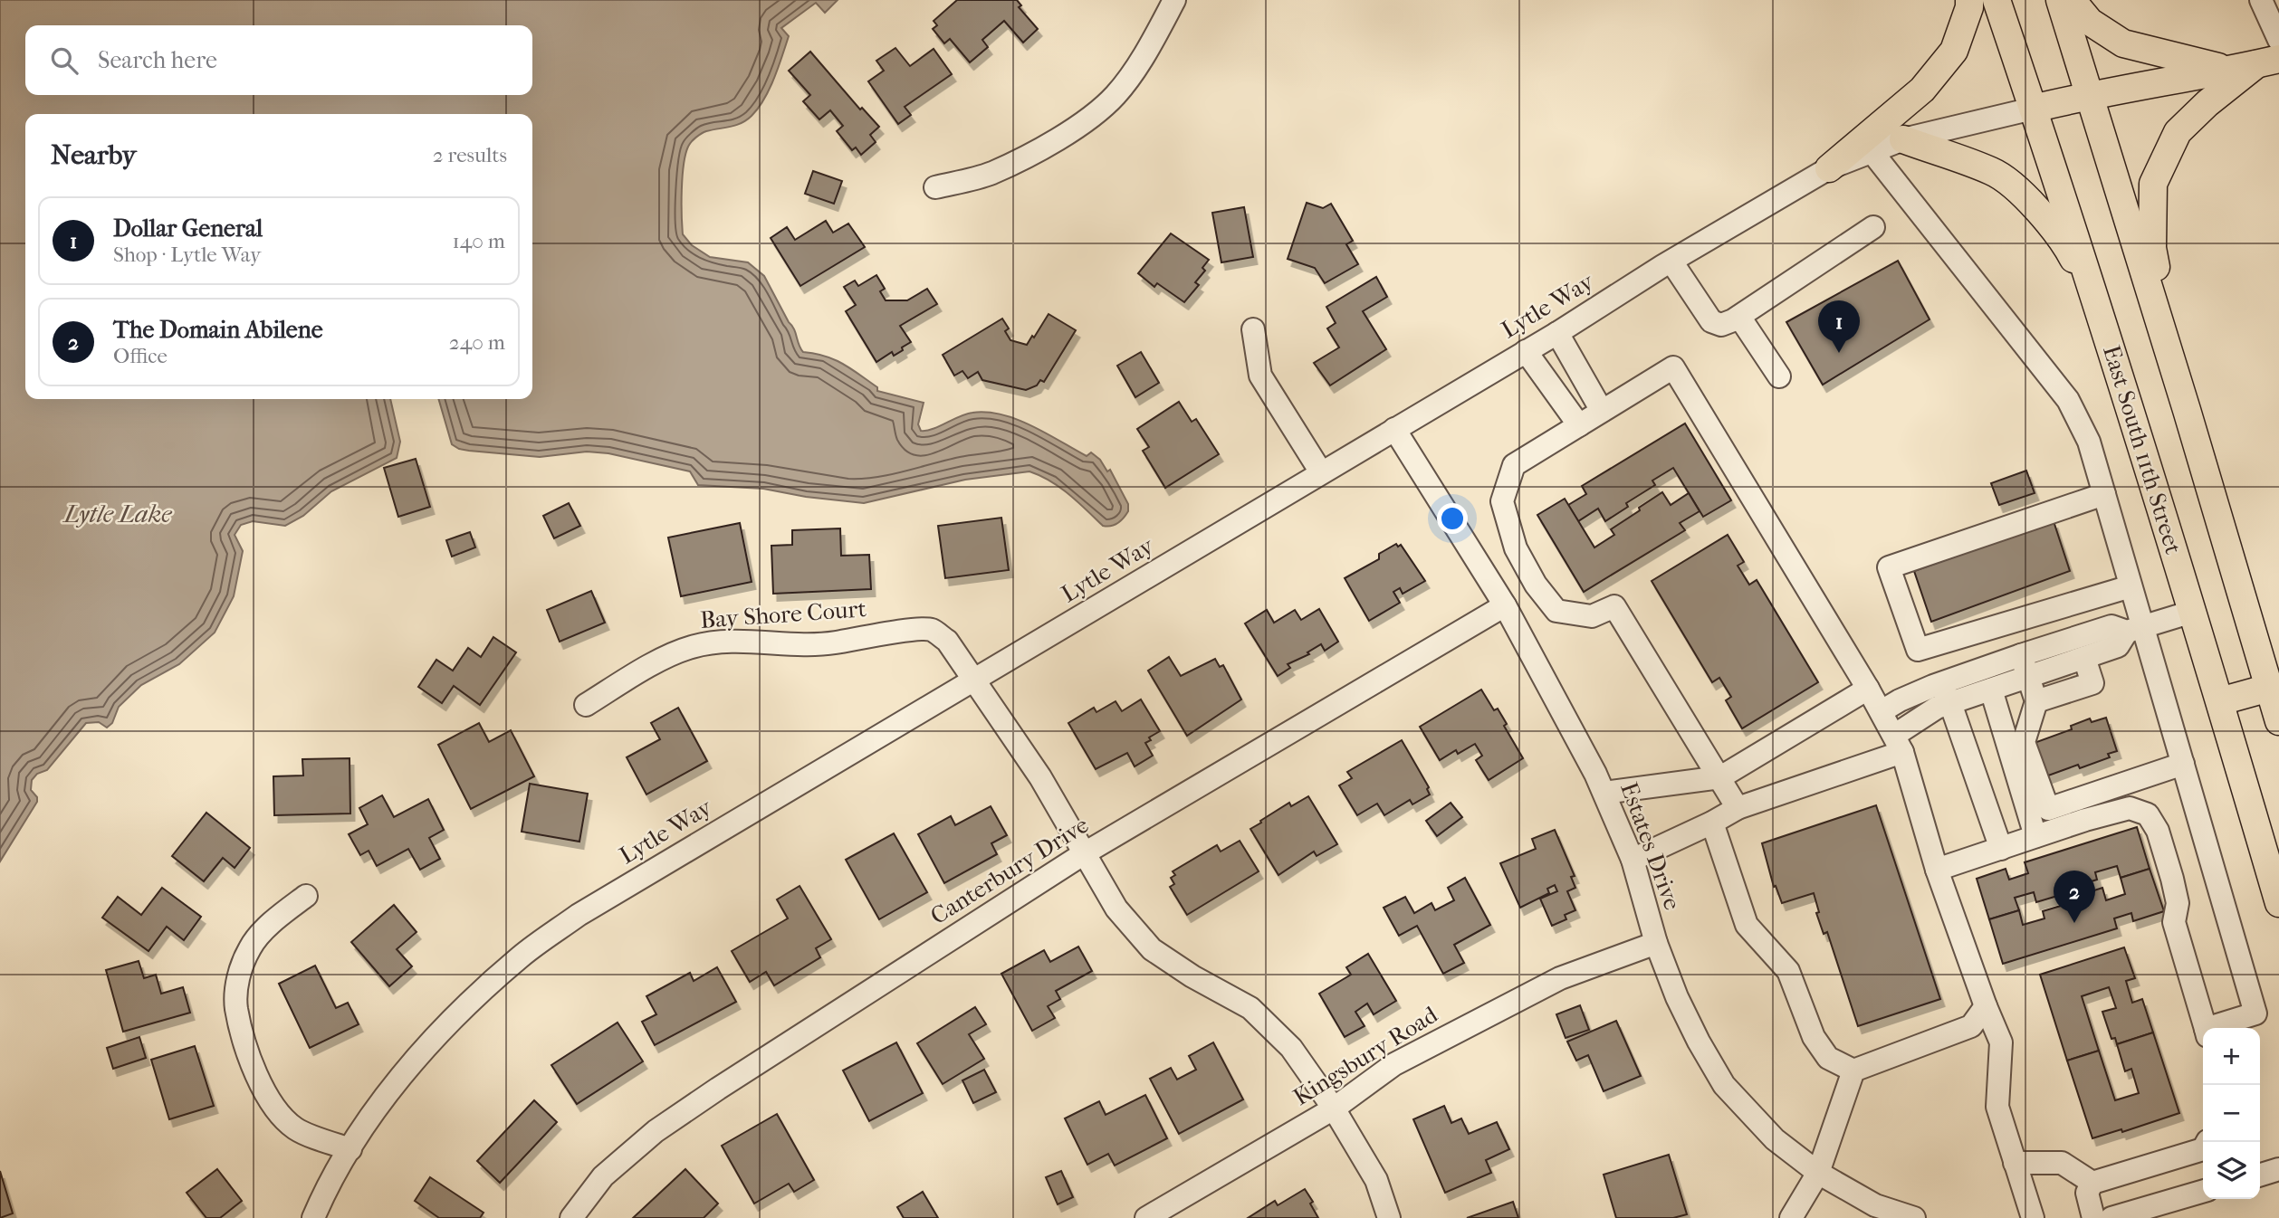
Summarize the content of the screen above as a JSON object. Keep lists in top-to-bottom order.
{
  "streets": {
    "main road": ["East South 11th Street"],
    "street": [
      "Lytle Way",
      "Bay Shore Court",
      "Estates Drive",
      "Canterbury Drive",
      "Kingsbury Road"
    ]
  },
  "crossings": [
    ["Lytle Way", "East South 11th Street"],
    ["Lytle Way", "Bay Shore Court"],
    ["Lytle Way", "Estates Drive"],
    ["Bay Shore Court", "Canterbury Drive"],
    ["Bay Shore Court", "Kingsbury Road"],
    ["Estates Drive", "Canterbury Drive"],
    ["Estates Drive", "Kingsbury Road"]
  ],
  "water": ["Lytle Lake"],
  "page": {
    "search": "Search here",
    "heading": ["Nearby", "2 results"],
    "list": [
      {
        "mark": "1",
        "name": "Dollar General",
        "note": "Shop · Lytle Way",
        "value": "140 m"
      },
      {
        "mark": "2",
        "name": "The Domain Abilene",
        "note": "Office",
        "value": "240 m"
      }
    ],
    "pins": ["1", "2"],
    "map_buttons": ["+", "−"]
  }
}
